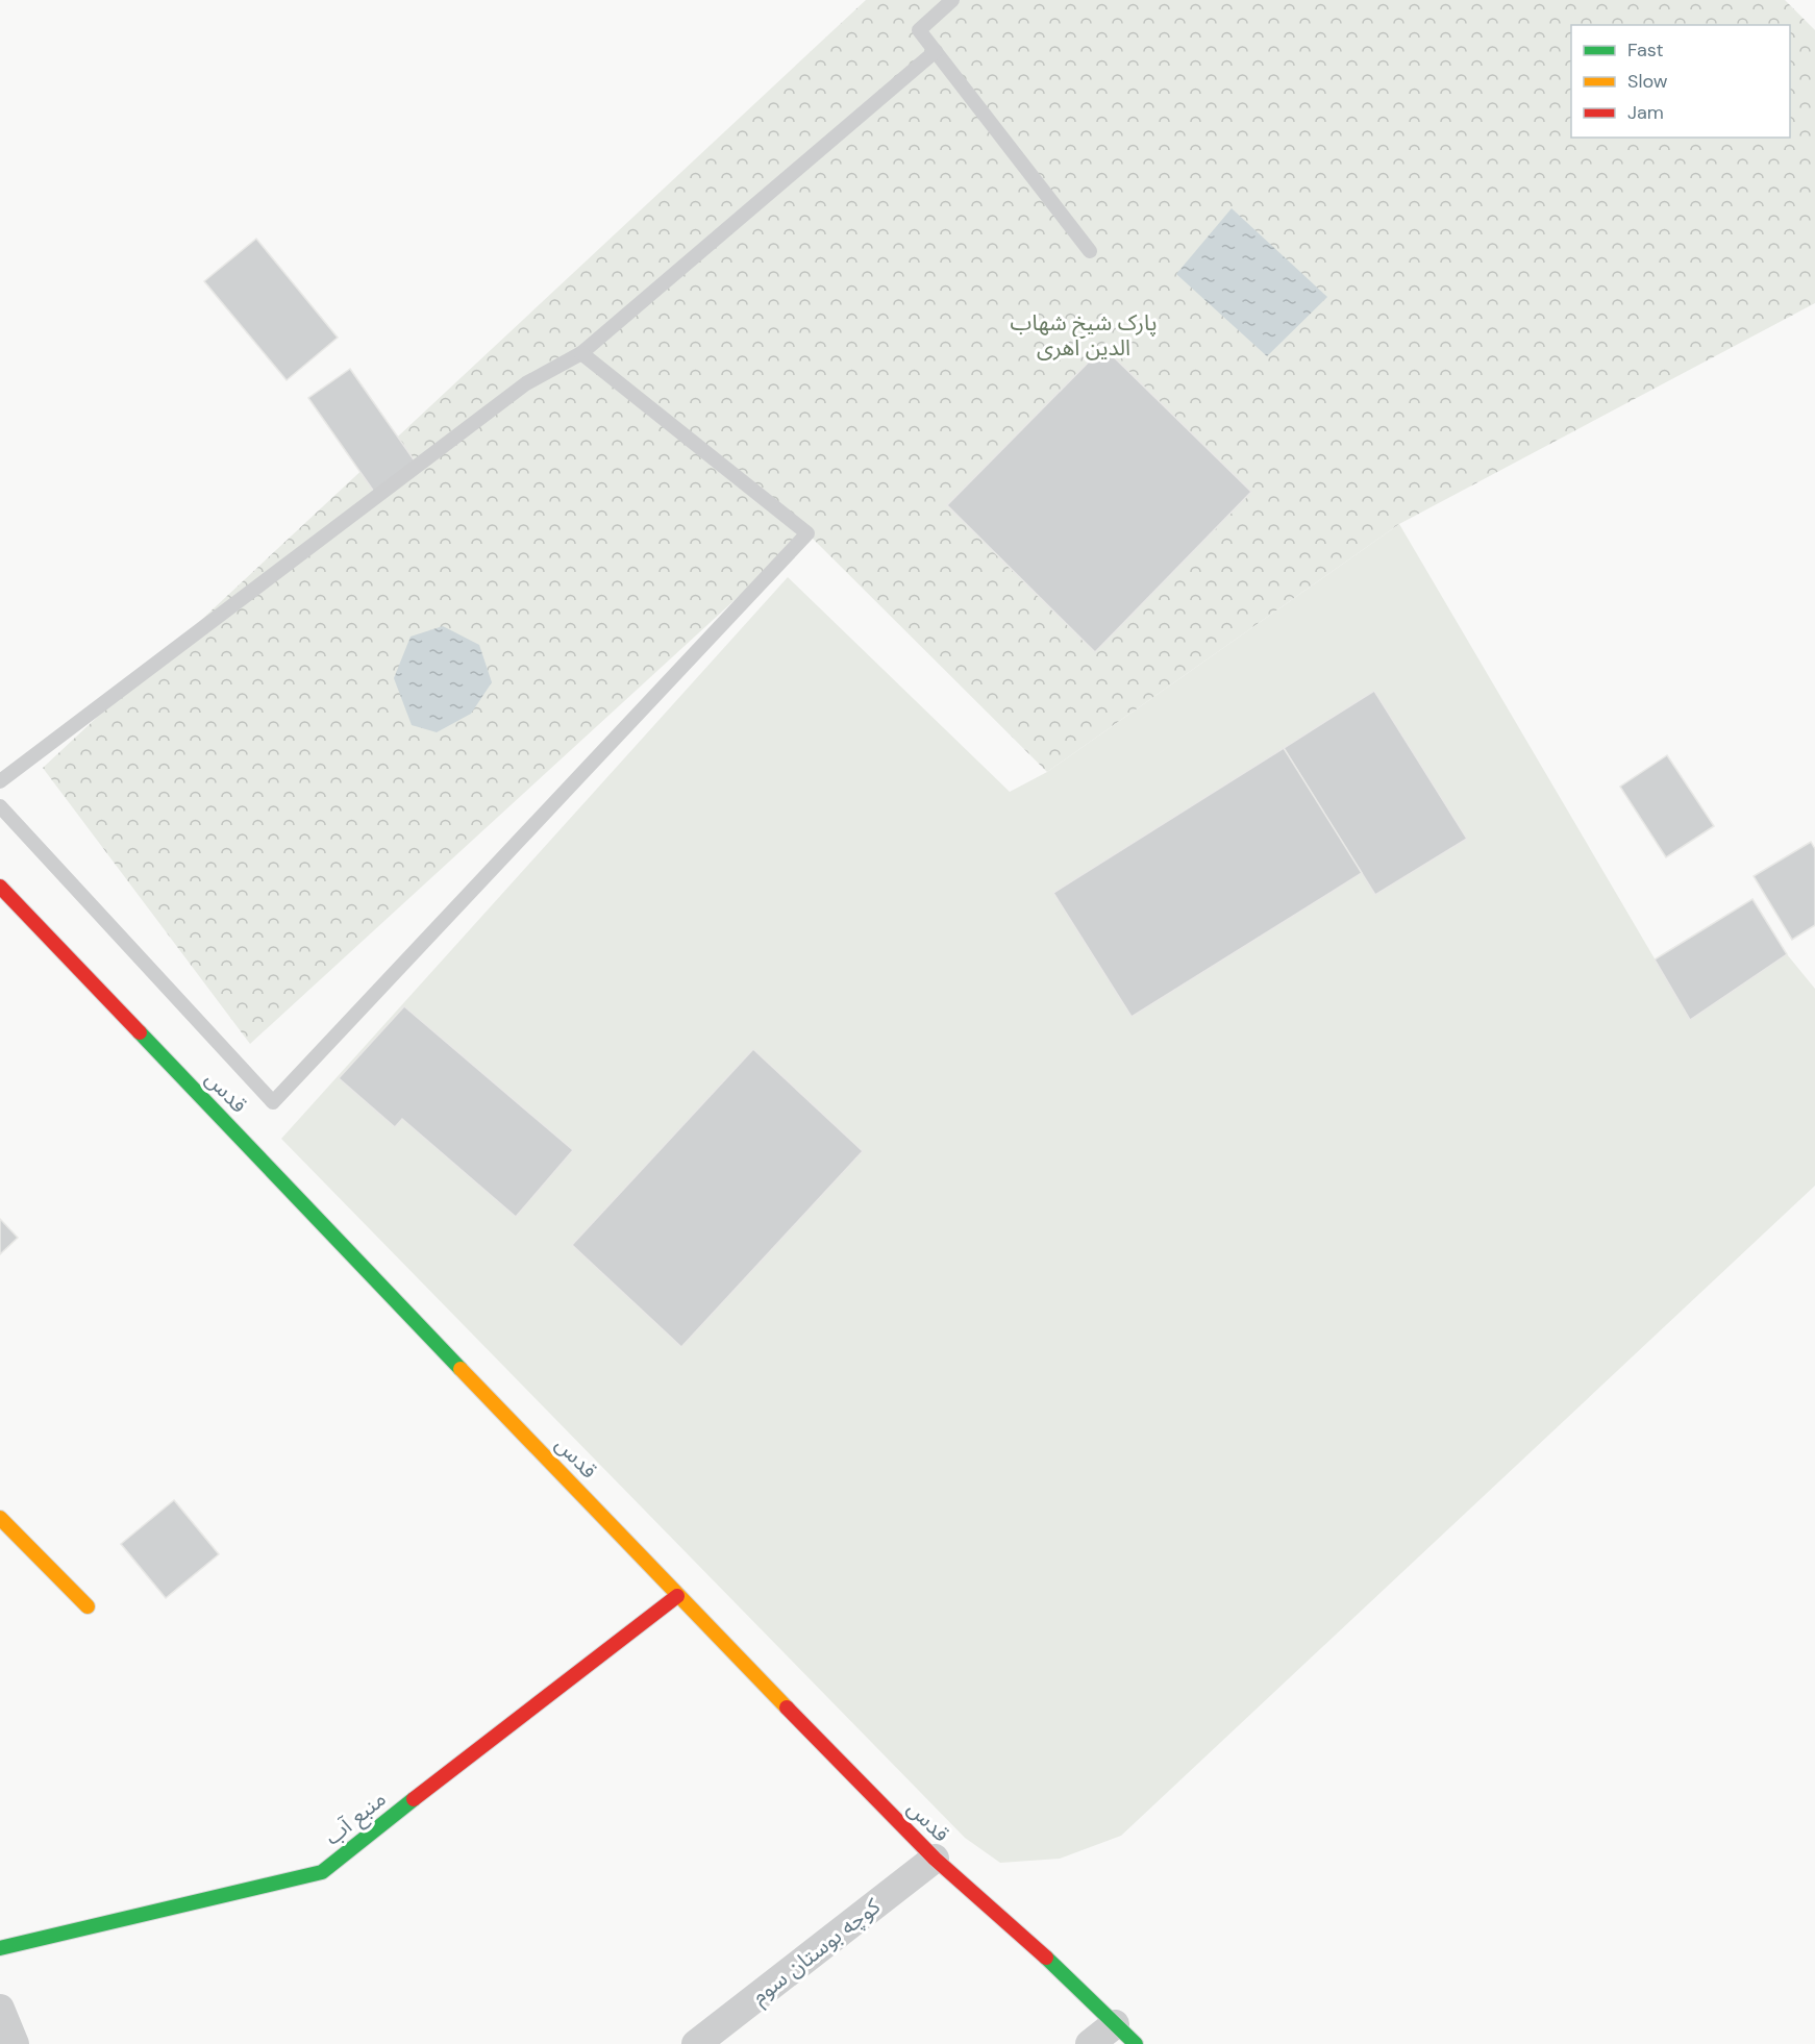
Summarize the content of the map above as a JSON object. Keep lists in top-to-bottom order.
{
  "streets": {
    "street": ["قدس", "منبع آب", "کوچه بوستان سوم"]
  },
  "crossings": [
    ["قدس", "منبع آب"],
    ["قدس", "کوچه بوستان سوم"]
  ],
  "parks": ["پارک شیخ شهاب الدین اهری"],
  "legend": ["Fast", "Slow", "Jam"]
}
